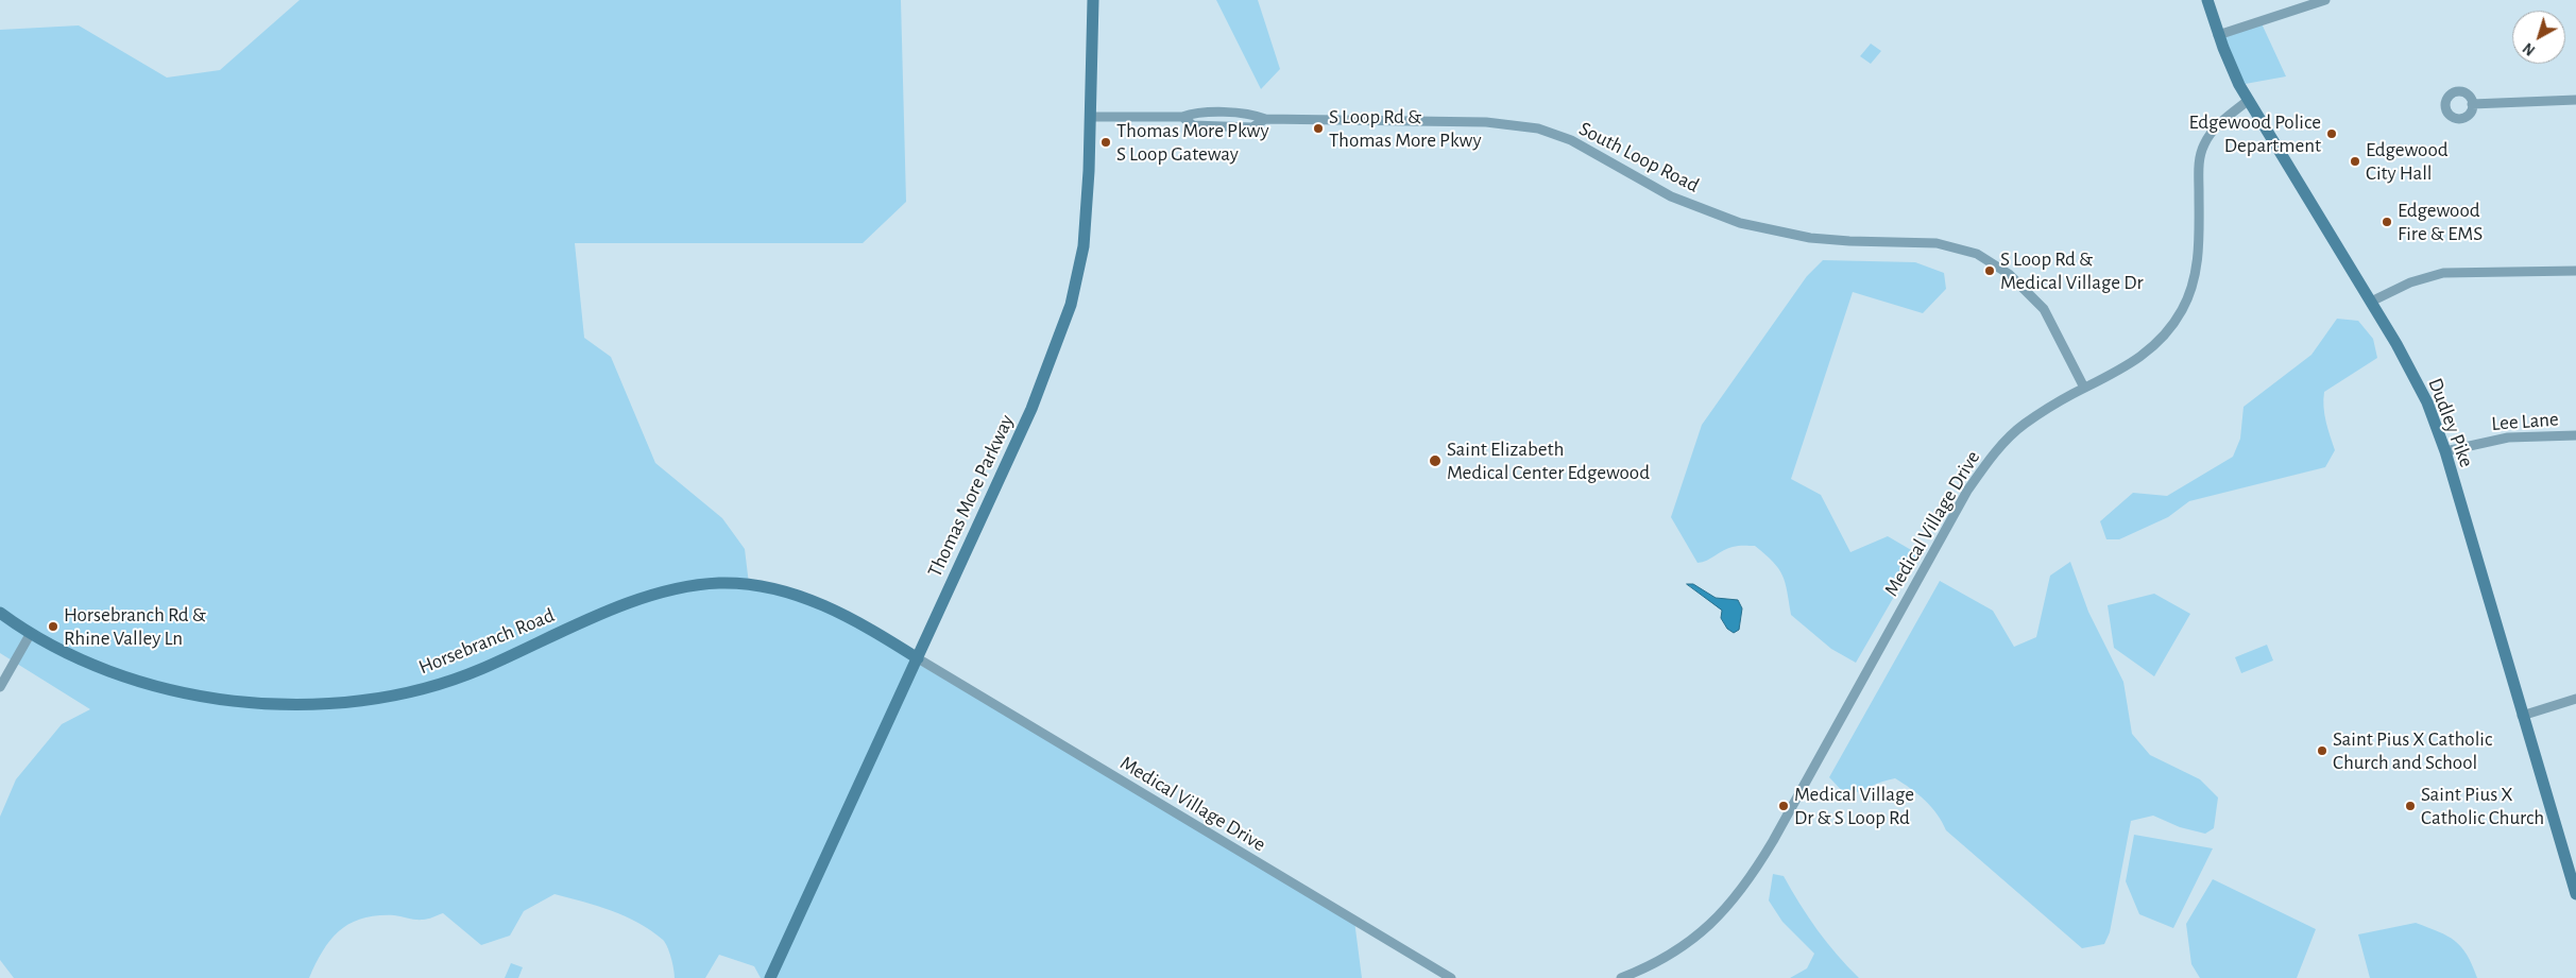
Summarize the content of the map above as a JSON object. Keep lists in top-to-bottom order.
{
  "streets": {
    "street": [
      "South Loop Road",
      "Lee Lane",
      "Dudley Pike",
      "Thomas More Parkway",
      "Medical Village Drive",
      "Horsebranch Road"
    ]
  },
  "crossings": [
    ["South Loop Road", "Thomas More Parkway"],
    ["South Loop Road", "Medical Village Drive"],
    ["Lee Lane", "Dudley Pike"],
    ["Dudley Pike", "Medical Village Drive"],
    ["Thomas More Parkway", "Medical Village Drive"],
    ["Thomas More Parkway", "Horsebranch Road"],
    ["Medical Village Drive", "Horsebranch Road"]
  ],
  "places": [
    "S Loop Rd & Thomas More Pkwy",
    "Edgewood Police Department",
    "Thomas More Pkwy S Loop Gateway",
    "Edgewood City Hall",
    "Edgewood Fire & EMS",
    "S Loop Rd & Medical Village Dr",
    "Saint Elizabeth Medical Center Edgewood",
    "Horsebranch Rd & Rhine Valley Ln",
    "Saint Pius X Catholic Church and School",
    "Medical Village Dr & S Loop Rd",
    "Saint Pius X Catholic Church"
  ],
  "north": "bottom left"
}
